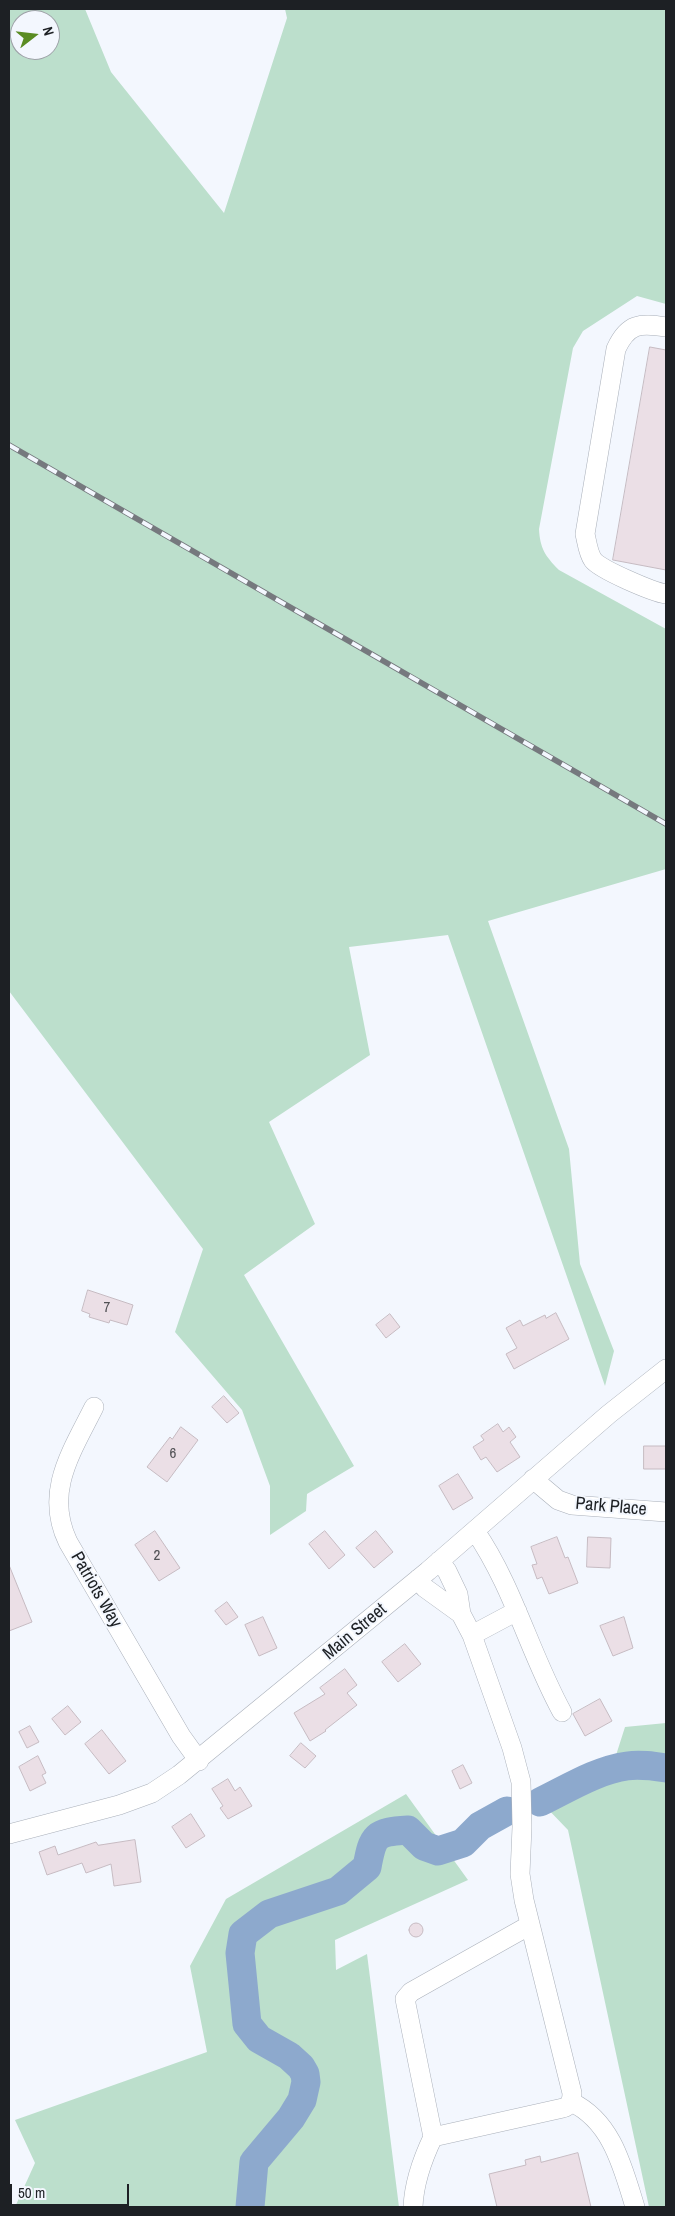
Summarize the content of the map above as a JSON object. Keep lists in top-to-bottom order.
{
  "streets": {
    "street": ["Park Place", "Patriots Way", "Main Street"]
  },
  "crossings": [
    ["Park Place", "Main Street"],
    ["Patriots Way", "Main Street"]
  ],
  "house_numbers": ["7", "6", "2"],
  "scale_bar": "50 m",
  "north": "right"
}
